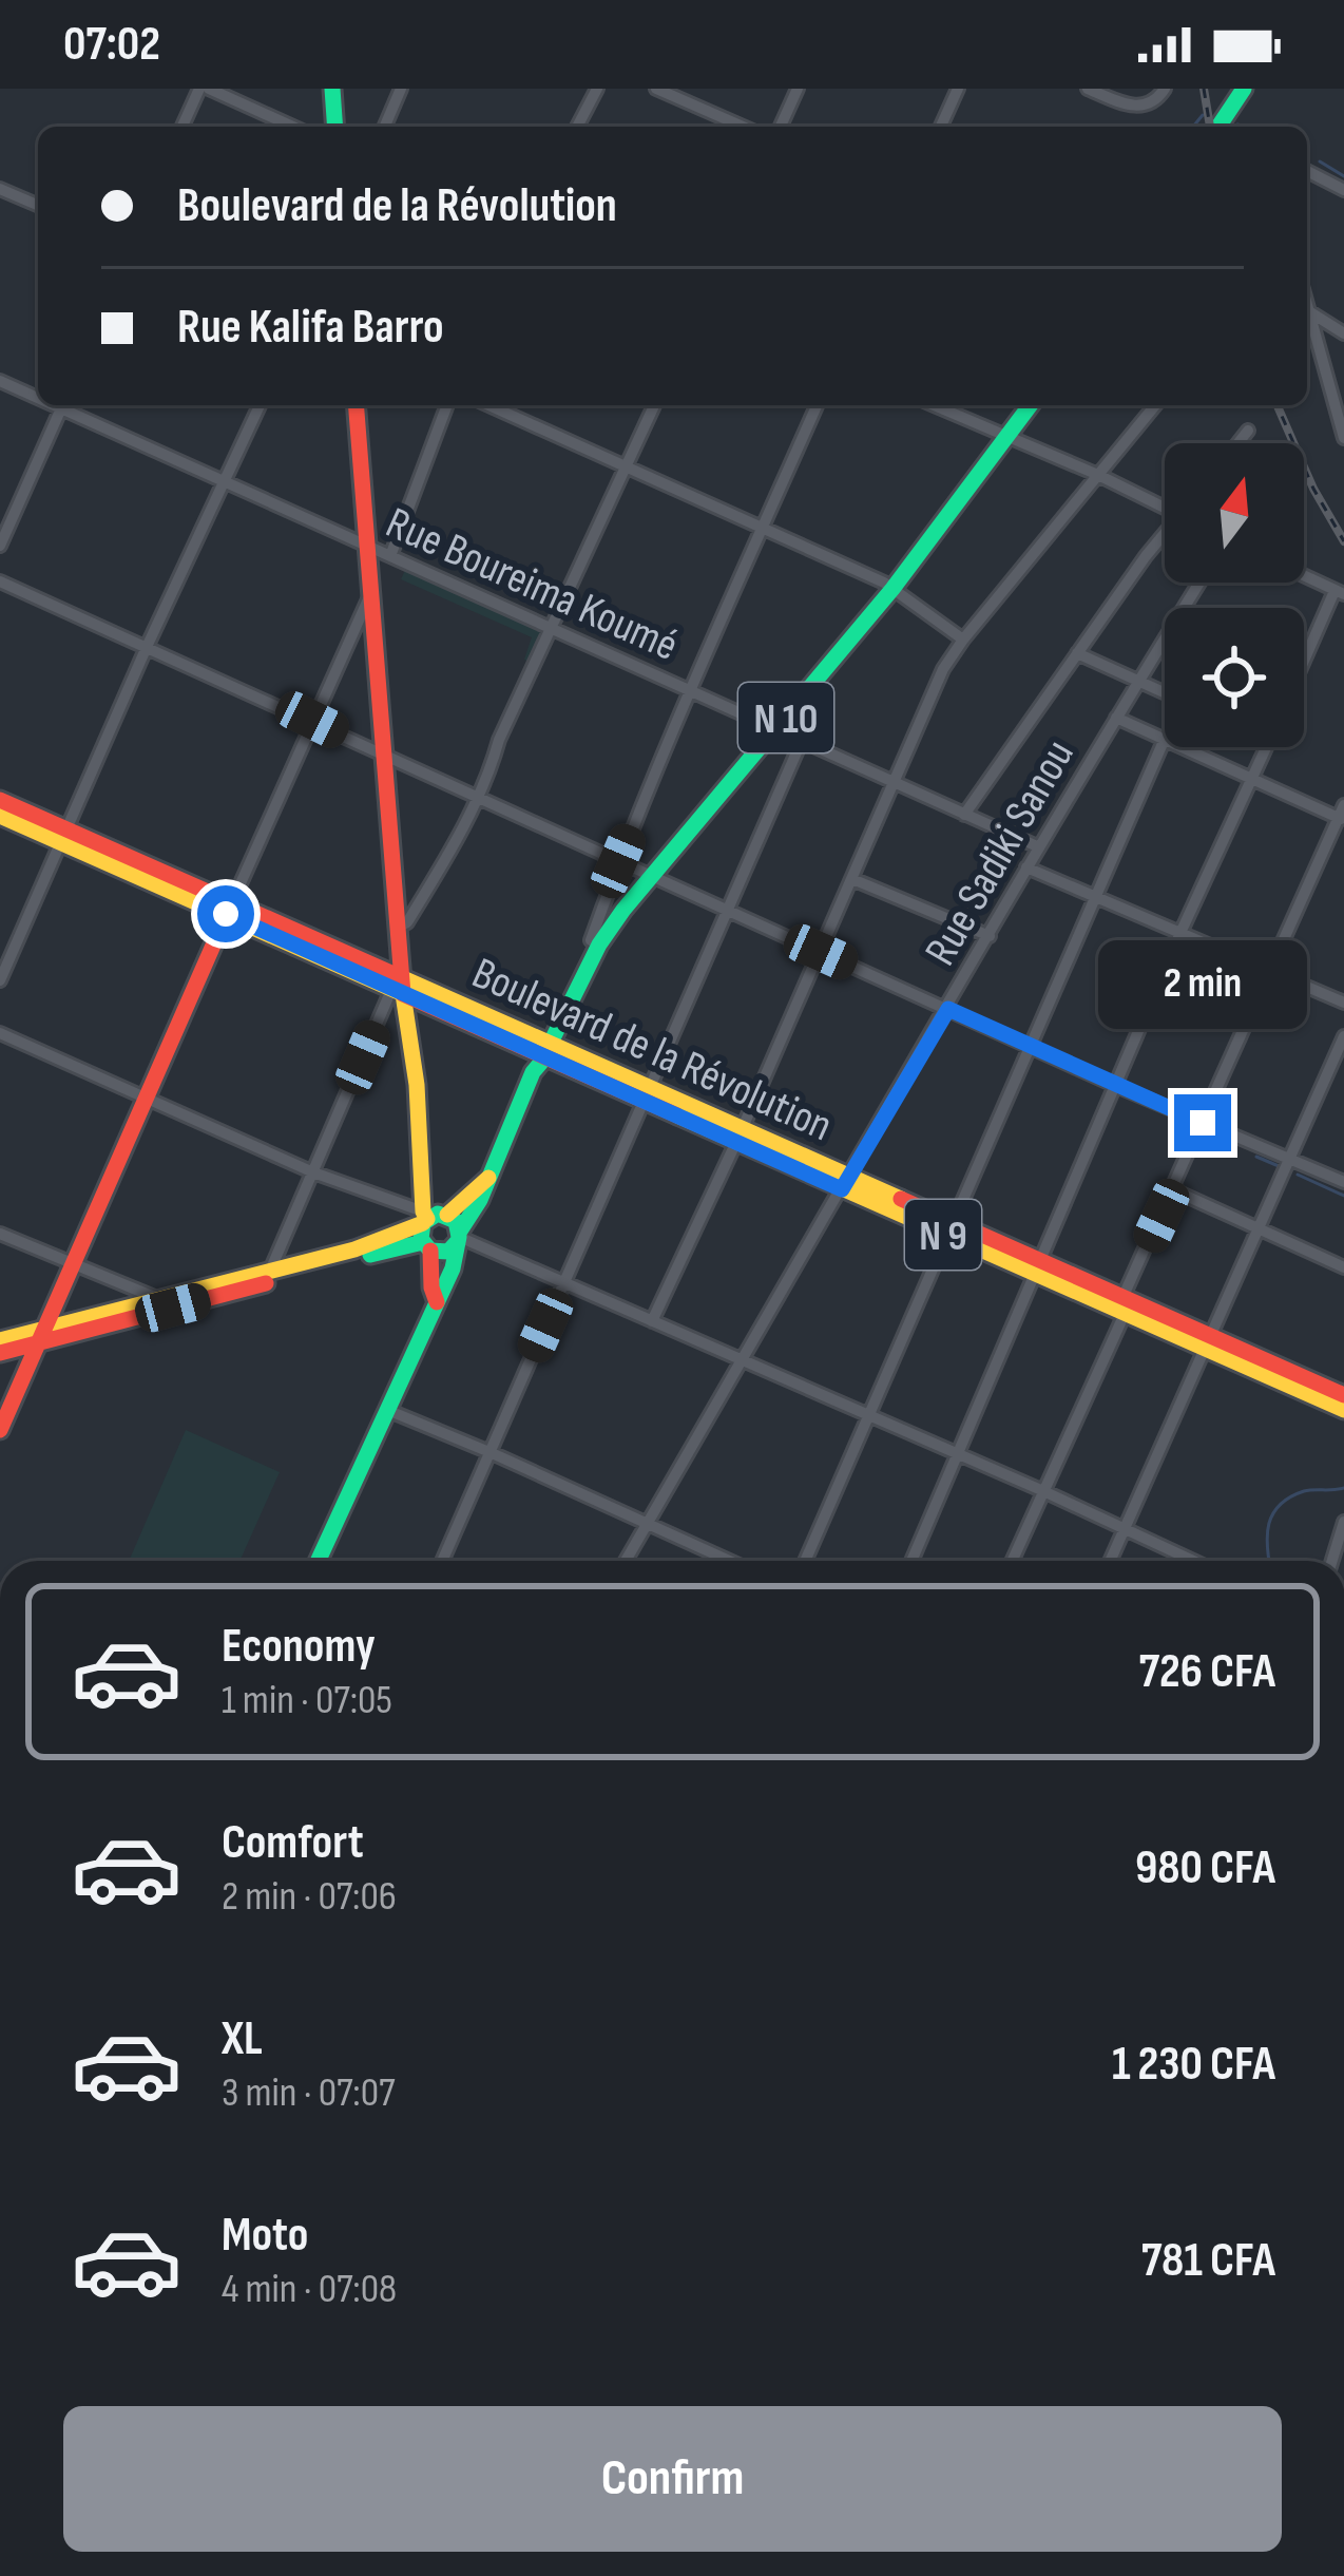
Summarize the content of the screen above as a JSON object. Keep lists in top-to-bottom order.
{
  "streets": {
    "main road": ["N 10", "Boulevard de la Révolution", "N 9"],
    "street": ["Rue Boureima Koumé", "Rue Sadiki Sanou"]
  },
  "crossings": [
    ["Rue Boureima Koumé", "N 10"],
    ["Rue Boureima Koumé", "Rue Sadiki Sanou"],
    ["N 10", "Boulevard de la Révolution"],
    ["Rue Sadiki Sanou", "Boulevard de la Révolution"]
  ],
  "north": "top",
  "page": {
    "status": "07:02",
    "banner": ["Boulevard de la Révolution", "Rue Kalifa Barro"],
    "bubble": "2 min",
    "list": [
      {
        "name": "Economy",
        "note": "1 min · 07:05",
        "value": "726 CFA"
      },
      {
        "name": "Comfort",
        "note": "2 min · 07:06",
        "value": "980 CFA"
      },
      {
        "name": "XL",
        "note": "3 min · 07:07",
        "value": "1 230 CFA"
      },
      {
        "name": "Moto",
        "note": "4 min · 07:08",
        "value": "781 CFA"
      }
    ],
    "buttons": "Confirm"
  }
}
